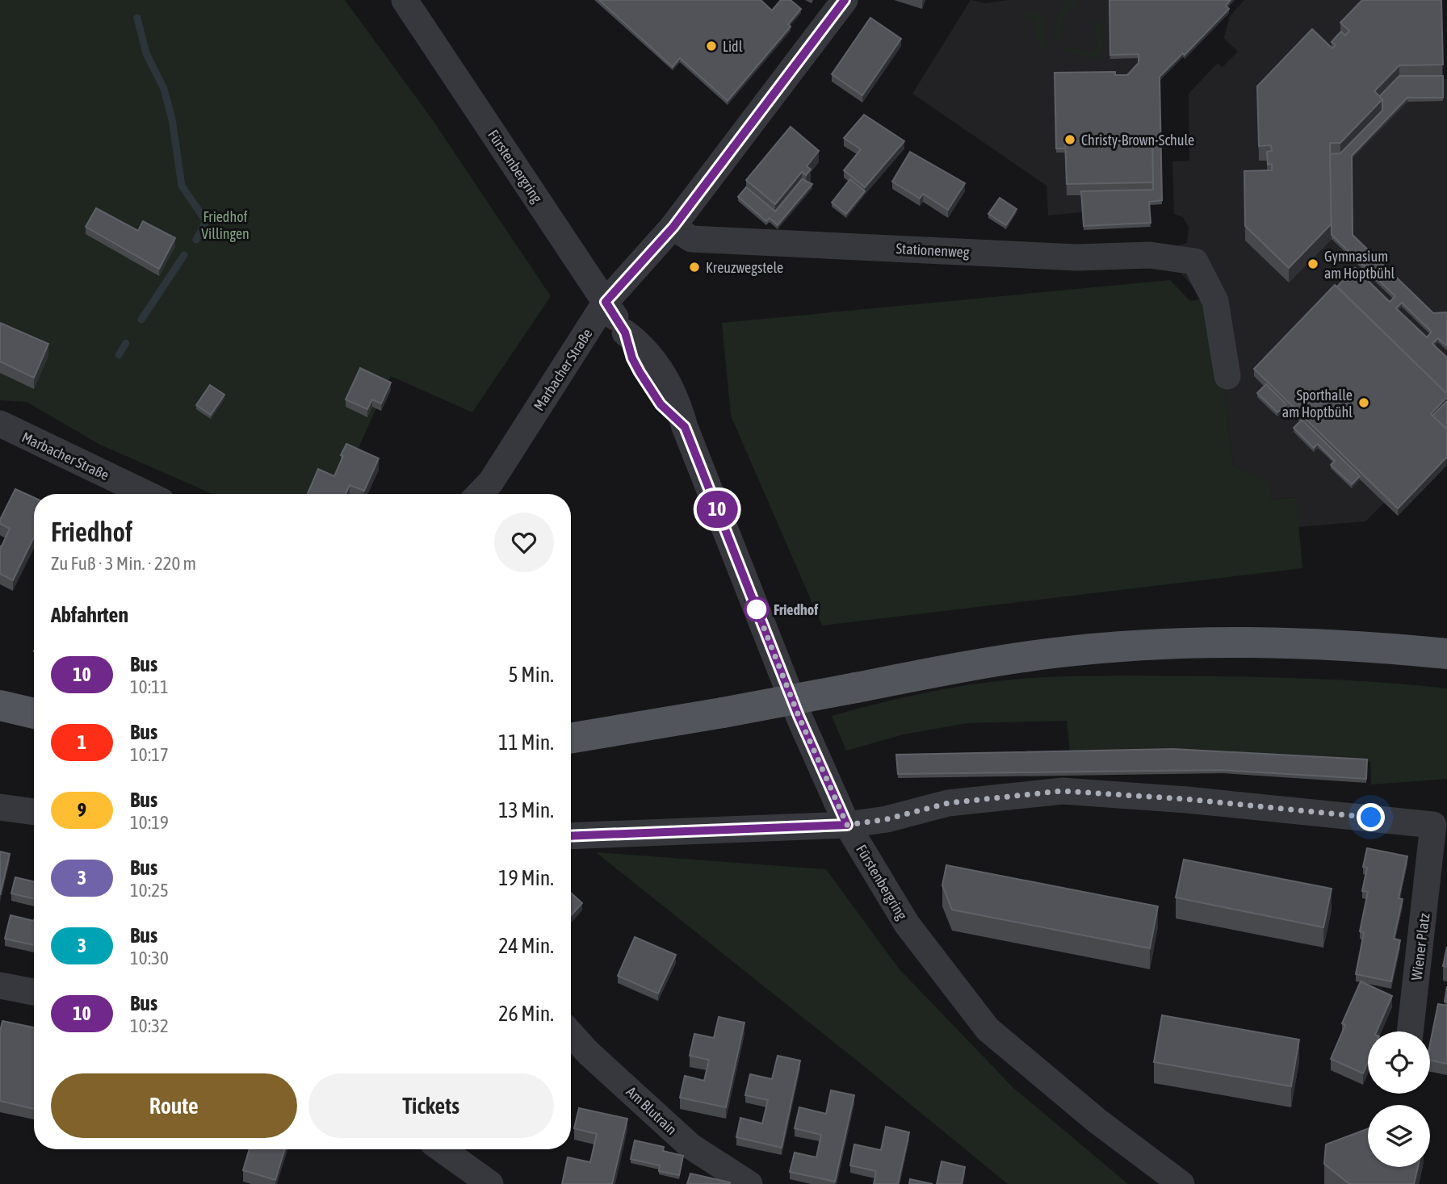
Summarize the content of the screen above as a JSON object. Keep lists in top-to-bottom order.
{
  "streets": {
    "street": [
      "Fürstenbergring",
      "Stationenweg",
      "Marbacher Straße",
      "Wiener Platz",
      "Am Blutrain"
    ]
  },
  "crossings": [
    ["Fürstenbergring", "Marbacher Straße"],
    ["Fürstenbergring", "Wiener Platz"],
    ["Stationenweg", "Marbacher Straße"]
  ],
  "parks": ["Friedhof Villingen"],
  "places": [
    "Lidl",
    "Christy-Brown-Schule",
    "Gymnasium am Hoptbühl",
    "Kreuzwegstele",
    "Sporthalle am Hoptbühl",
    "Friedhof"
  ],
  "lines": ["bus line 10"],
  "page": {
    "on_map": "10",
    "heading": [
      ["Friedhof", "Zu Fuß · 3 Min. · 220 m"],
      "Abfahrten"
    ],
    "list": [
      {
        "mark": "10",
        "name": "Bus",
        "note": "10:11",
        "value": "5 Min."
      },
      {
        "mark": "1",
        "name": "Bus",
        "note": "10:17",
        "value": "11 Min."
      },
      {
        "mark": "9",
        "name": "Bus",
        "note": "10:19",
        "value": "13 Min."
      },
      {
        "mark": "3",
        "name": "Bus",
        "note": "10:25",
        "value": "19 Min."
      },
      {
        "mark": "3",
        "name": "Bus",
        "note": "10:30",
        "value": "24 Min."
      },
      {
        "mark": "10",
        "name": "Bus",
        "note": "10:32",
        "value": "26 Min."
      }
    ],
    "buttons": ["Route", "Tickets"]
  }
}
